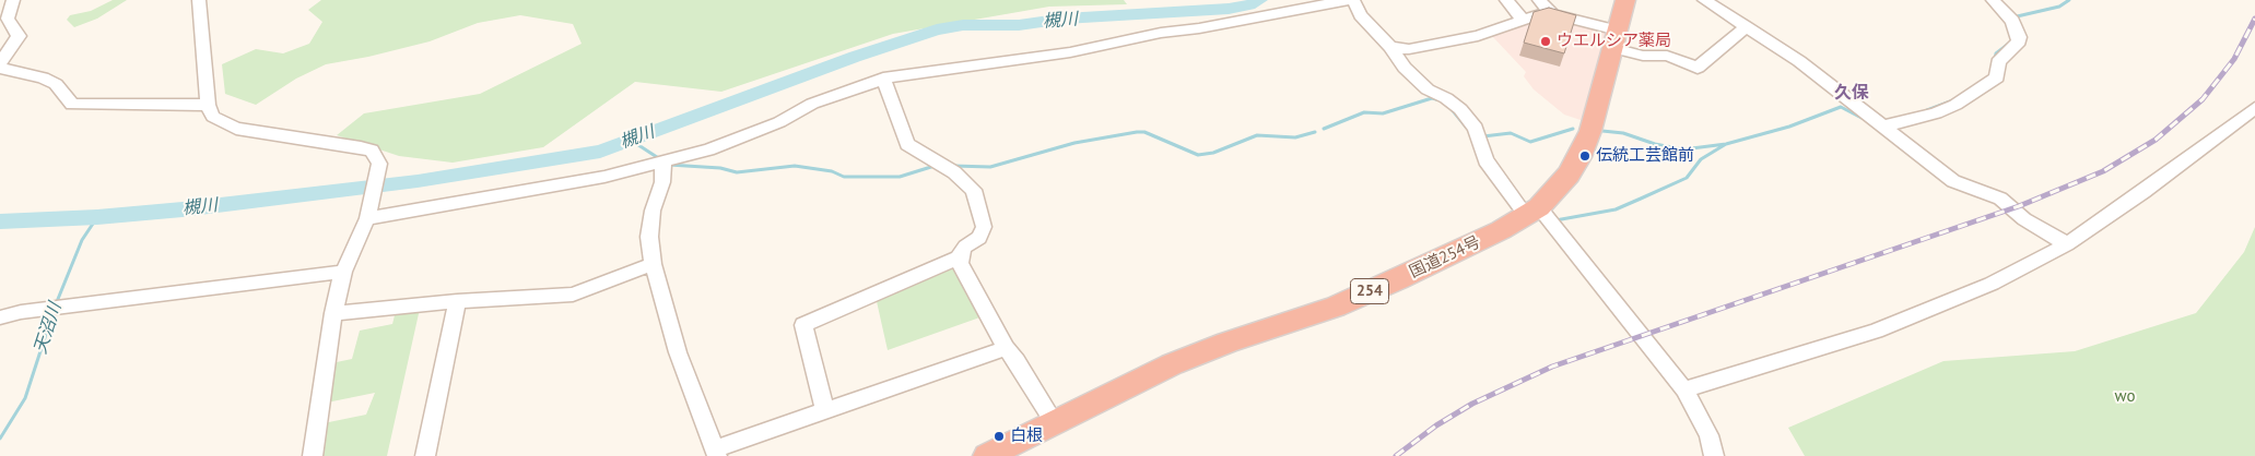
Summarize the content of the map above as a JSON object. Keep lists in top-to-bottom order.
{
  "streets": {
    "highway": ["国道254号", "254"]
  },
  "districts": ["久保"],
  "water": ["槻川", "天沼川"],
  "parks": ["wo"],
  "places": ["ウエルシア薬局", "伝統工芸館前", "白根"]
}
